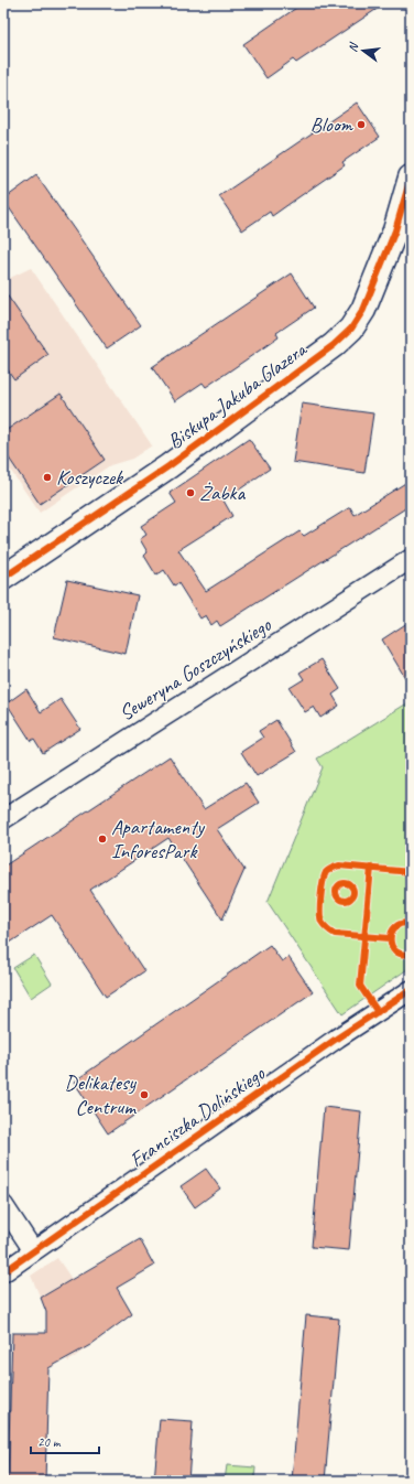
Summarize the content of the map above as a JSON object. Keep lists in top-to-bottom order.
{
  "streets": {
    "street": ["Biskupa Jakuba Glazera", "Seweryna Goszczyńskiego", "Franciszka Dolińskiego"]
  },
  "places": [
    "Bloom",
    "Koszyczek",
    "Żabka",
    "Apartamenty InforesPark",
    "Delikatesy Centrum"
  ],
  "scale_bar": "20 m",
  "north": "left"
}
